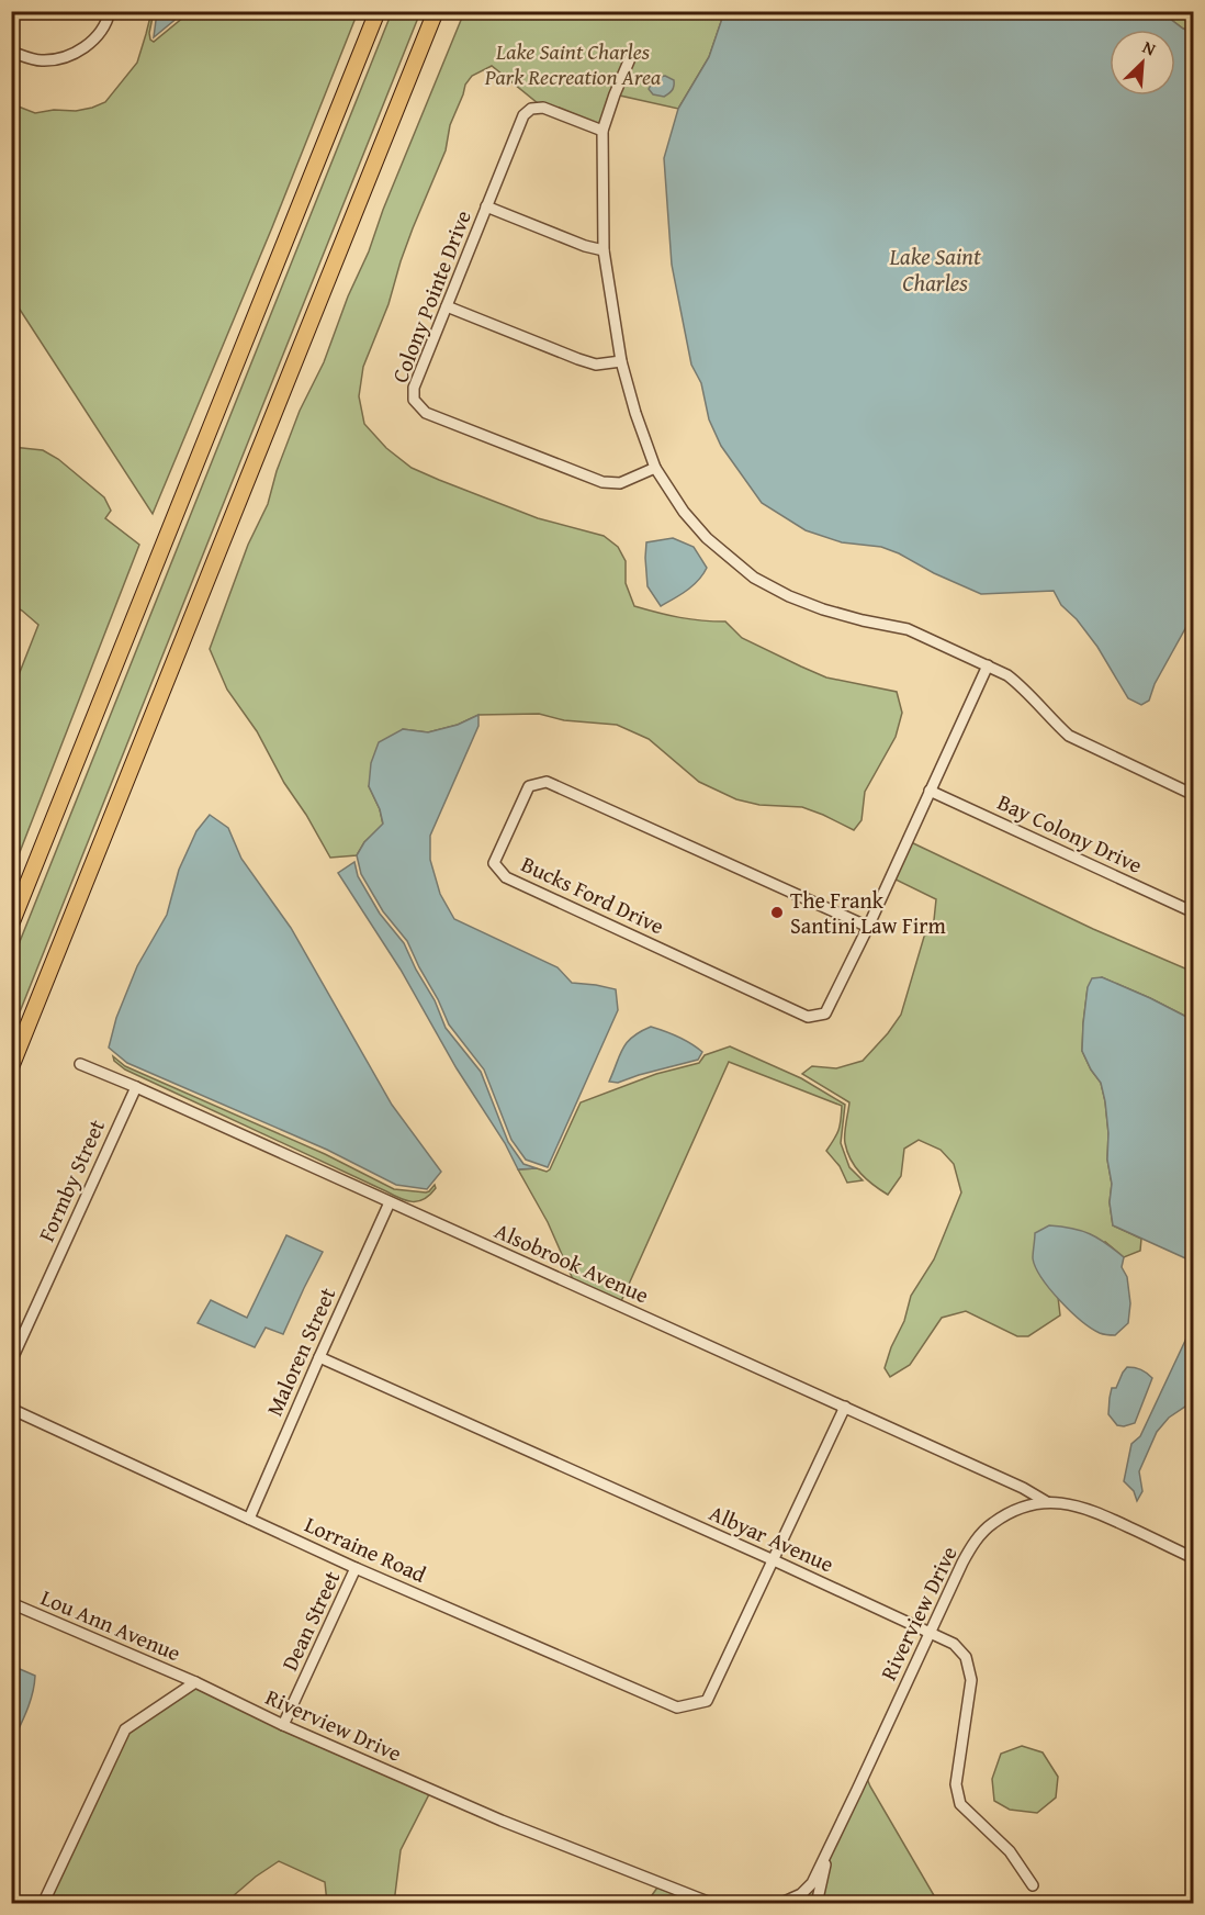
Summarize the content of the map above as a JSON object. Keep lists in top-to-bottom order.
{
  "streets": {
    "street": [
      "Colony Pointe Drive",
      "Bay Colony Drive",
      "Bucks Ford Drive",
      "Formby Street",
      "Alsobrook Avenue",
      "Maloren Street",
      "Albyar Avenue",
      "Lorraine Road",
      "Riverview Drive",
      "Dean Street",
      "Lou Ann Avenue"
    ]
  },
  "crossings": [
    ["Bay Colony Drive", "Bucks Ford Drive"],
    ["Formby Street", "Alsobrook Avenue"],
    ["Alsobrook Avenue", "Maloren Street"],
    ["Alsobrook Avenue", "Riverview Drive"],
    ["Maloren Street", "Albyar Avenue"],
    ["Maloren Street", "Lorraine Road"],
    ["Albyar Avenue", "Lorraine Road"],
    ["Albyar Avenue", "Riverview Drive"],
    ["Lorraine Road", "Dean Street"],
    ["Riverview Drive", "Dean Street"],
    ["Riverview Drive", "Lou Ann Avenue"]
  ],
  "water": ["Lake Saint Charles"],
  "parks": ["Lake Saint Charles Park Recreation Area"],
  "places": ["The Frank Santini Law Firm"],
  "north": "top right"
}
